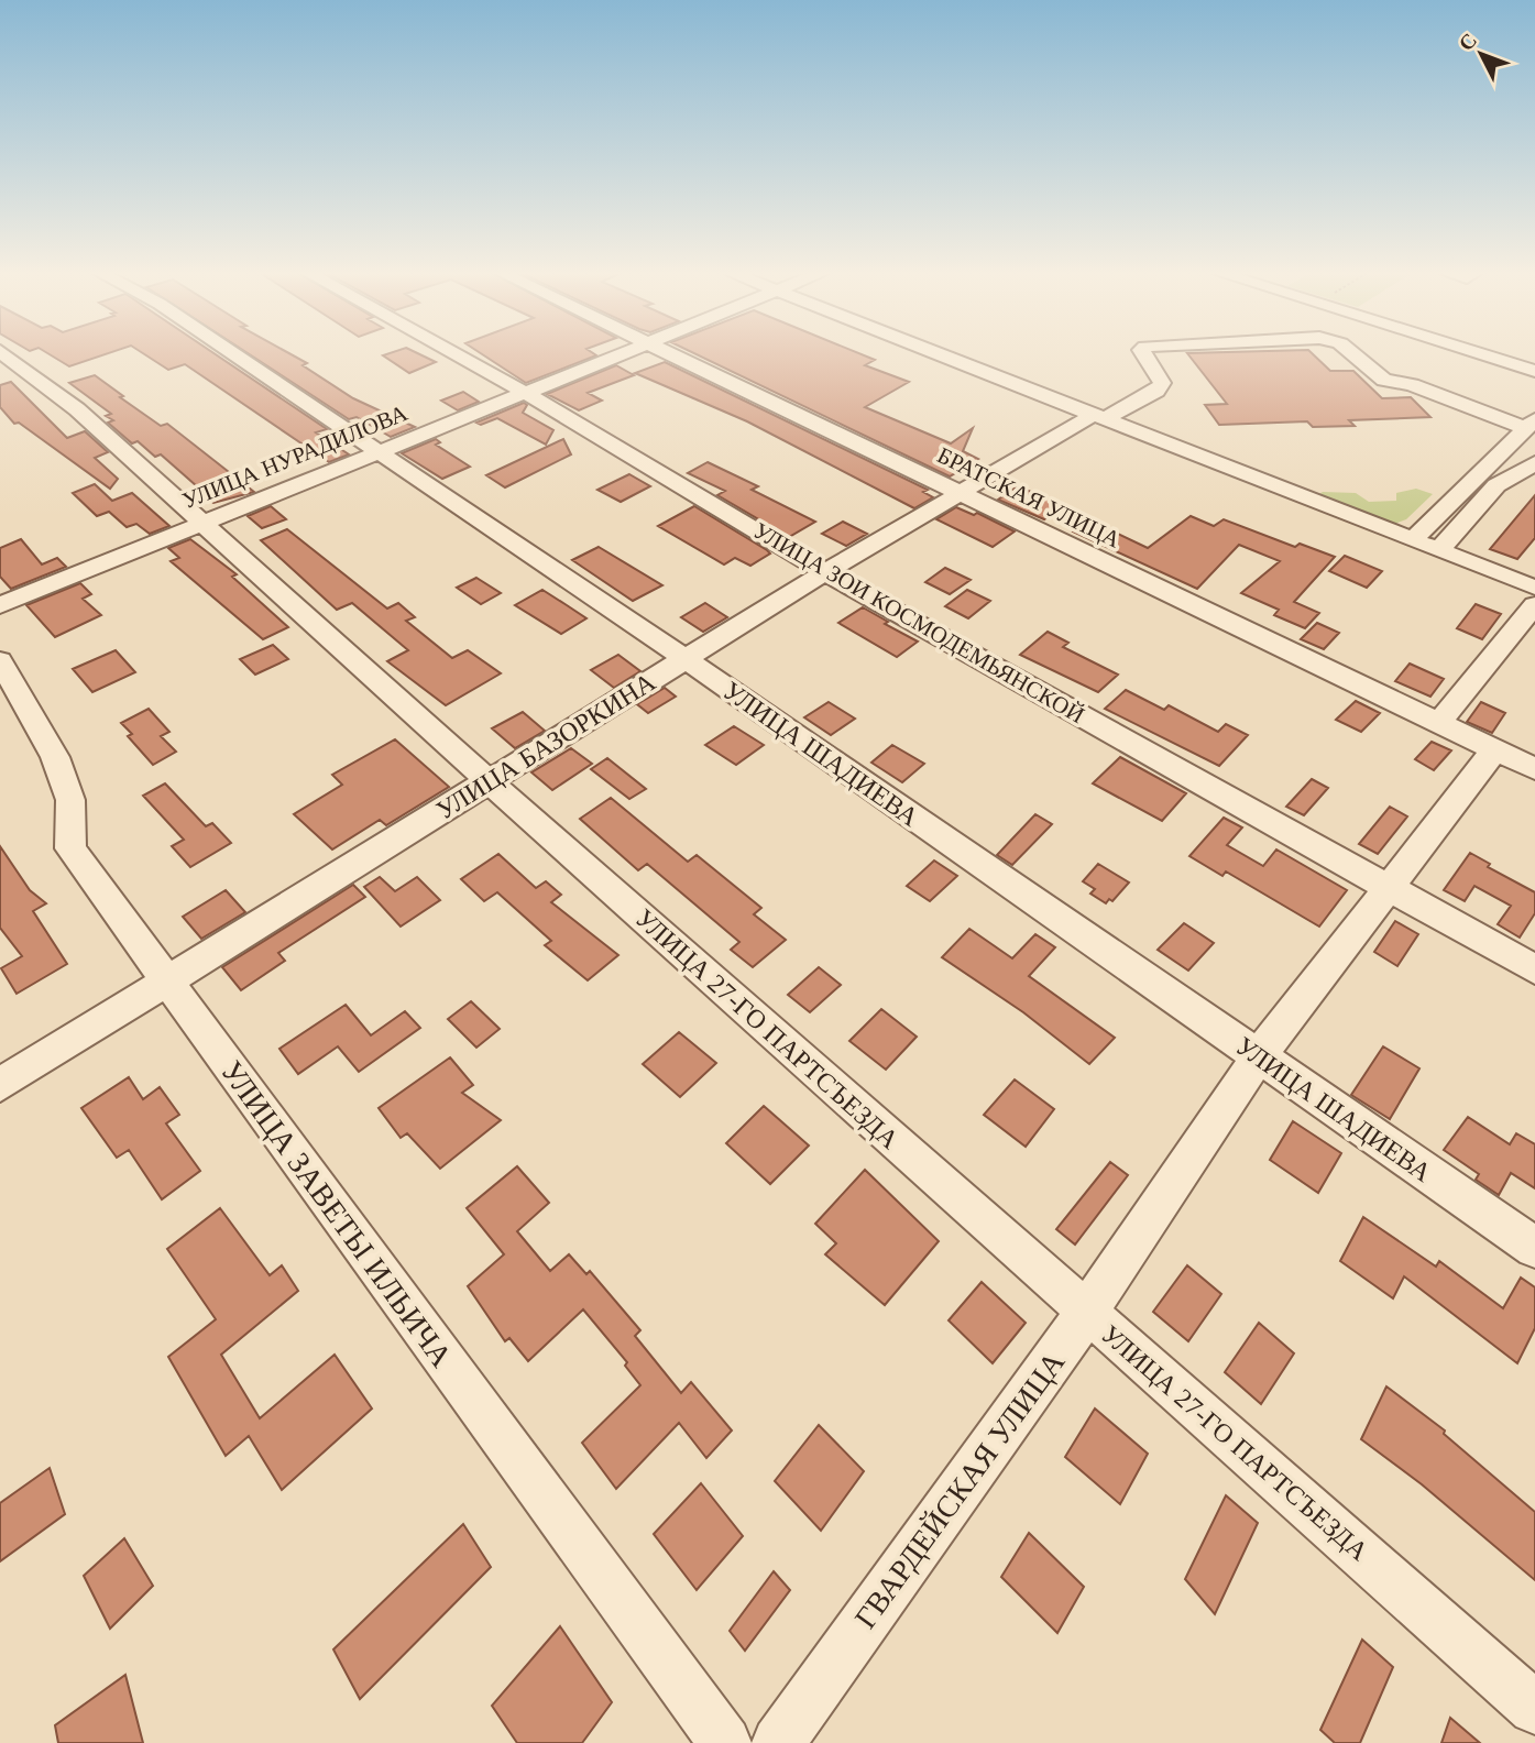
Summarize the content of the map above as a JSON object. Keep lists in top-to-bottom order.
{
  "streets": {
    "street": [
      "УЛИЦА НУРАДИЛОВА",
      "БРАТСКАЯ УЛИЦА",
      "УЛИЦА ЗОИ КОСМОДЕМЬЯНСКОЙ",
      "УЛИЦА БАЗОРКИНА",
      "УЛИЦА ШАДИЕВА",
      "УЛИЦА 27-ГО ПАРТСЪЕЗДА",
      "УЛИЦА ЗАВЕТЫ ИЛЬИЧА",
      "ГВАРДЕЙСКАЯ УЛИЦА"
    ]
  },
  "crossings": [
    ["УЛИЦА НУРАДИЛОВА", "УЛИЦА ЗОИ КОСМОДЕМЬЯНСКОЙ"],
    ["УЛИЦА НУРАДИЛОВА", "УЛИЦА ШАДИЕВА"],
    ["УЛИЦА НУРАДИЛОВА", "УЛИЦА 27-ГО ПАРТСЪЕЗДА"],
    ["БРАТСКАЯ УЛИЦА", "УЛИЦА БАЗОРКИНА"],
    ["БРАТСКАЯ УЛИЦА", "ГВАРДЕЙСКАЯ УЛИЦА"],
    ["УЛИЦА ЗОИ КОСМОДЕМЬЯНСКОЙ", "УЛИЦА БАЗОРКИНА"],
    ["УЛИЦА ЗОИ КОСМОДЕМЬЯНСКОЙ", "ГВАРДЕЙСКАЯ УЛИЦА"],
    ["УЛИЦА БАЗОРКИНА", "УЛИЦА ШАДИЕВА"],
    ["УЛИЦА БАЗОРКИНА", "УЛИЦА 27-ГО ПАРТСЪЕЗДА"],
    ["УЛИЦА БАЗОРКИНА", "УЛИЦА ЗАВЕТЫ ИЛЬИЧА"],
    ["УЛИЦА ШАДИЕВА", "ГВАРДЕЙСКАЯ УЛИЦА"],
    ["УЛИЦА 27-ГО ПАРТСЪЕЗДА", "ГВАРДЕЙСКАЯ УЛИЦА"]
  ],
  "north": "top left"
}
